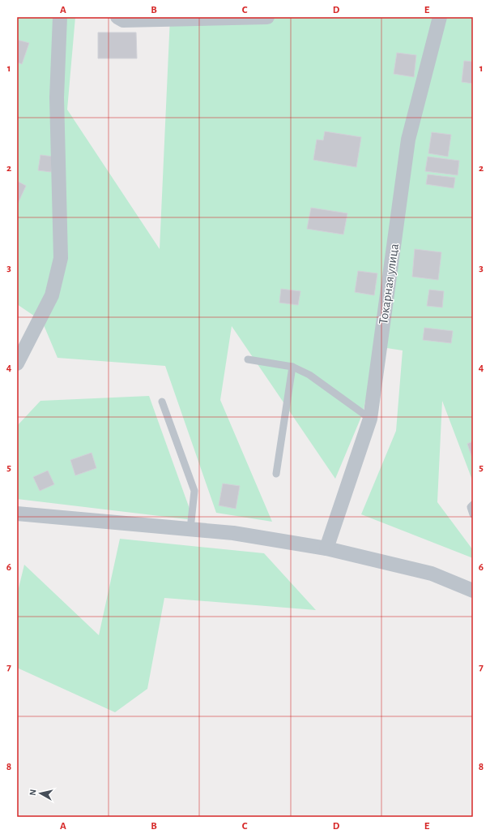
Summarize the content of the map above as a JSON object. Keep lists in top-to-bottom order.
{
  "streets": {
    "street": ["Токарная улица"]
  },
  "north": "left",
  "grid": {
    "columns": [
      "A",
      "B",
      "C",
      "D",
      "E"
    ],
    "rows": [
      "1",
      "2",
      "3",
      "4",
      "5",
      "6",
      "7",
      "8"
    ]
  }
}
